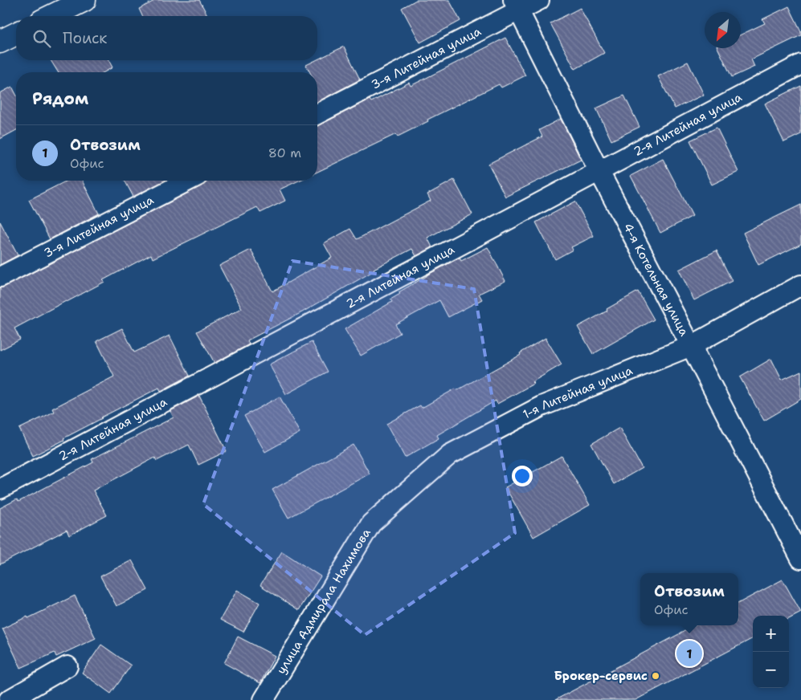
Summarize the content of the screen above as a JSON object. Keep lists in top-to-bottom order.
{
  "streets": {
    "street": [
      "3-я Литейная улица",
      "2-я Литейная улица",
      "4-я Котельная улица",
      "1-я Литейная улица",
      "улица Адмирала Нахимова"
    ]
  },
  "crossings": [
    ["3-я Литейная улица", "4-я Котельная улица"],
    ["2-я Литейная улица", "4-я Котельная улица"],
    ["4-я Котельная улица", "1-я Литейная улица"],
    ["1-я Литейная улица", "улица Адмирала Нахимова"]
  ],
  "places": ["Брокер-сервис"],
  "north": "bottom left",
  "page": {
    "search": "Поиск",
    "heading": "Рядом",
    "list": [
      {
        "mark": "1",
        "name": "Отвозим",
        "note": "Офис",
        "value": "80 m"
      }
    ],
    "popup": ["Отвозим", "Офис"],
    "map_buttons": ["+", "−"],
    "pins": "1"
  }
}
